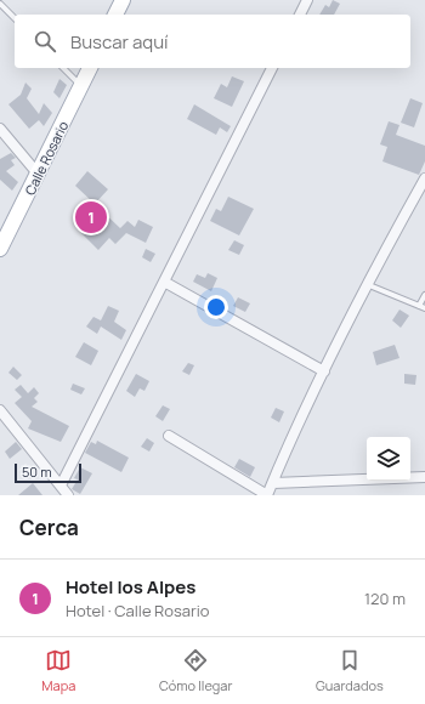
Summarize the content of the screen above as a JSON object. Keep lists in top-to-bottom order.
{
  "streets": {
    "main road": ["Calle Rosario"]
  },
  "scale_bar": "50 m",
  "page": {
    "search": "Buscar aquí",
    "pins": "1",
    "scale": "50 m",
    "heading": "Cerca",
    "list": [
      {
        "mark": "1",
        "name": "Hotel los Alpes",
        "note": "Hotel · Calle Rosario",
        "value": "120 m"
      }
    ],
    "nav": ["Mapa", "Cómo llegar", "Guardados"]
  }
}
